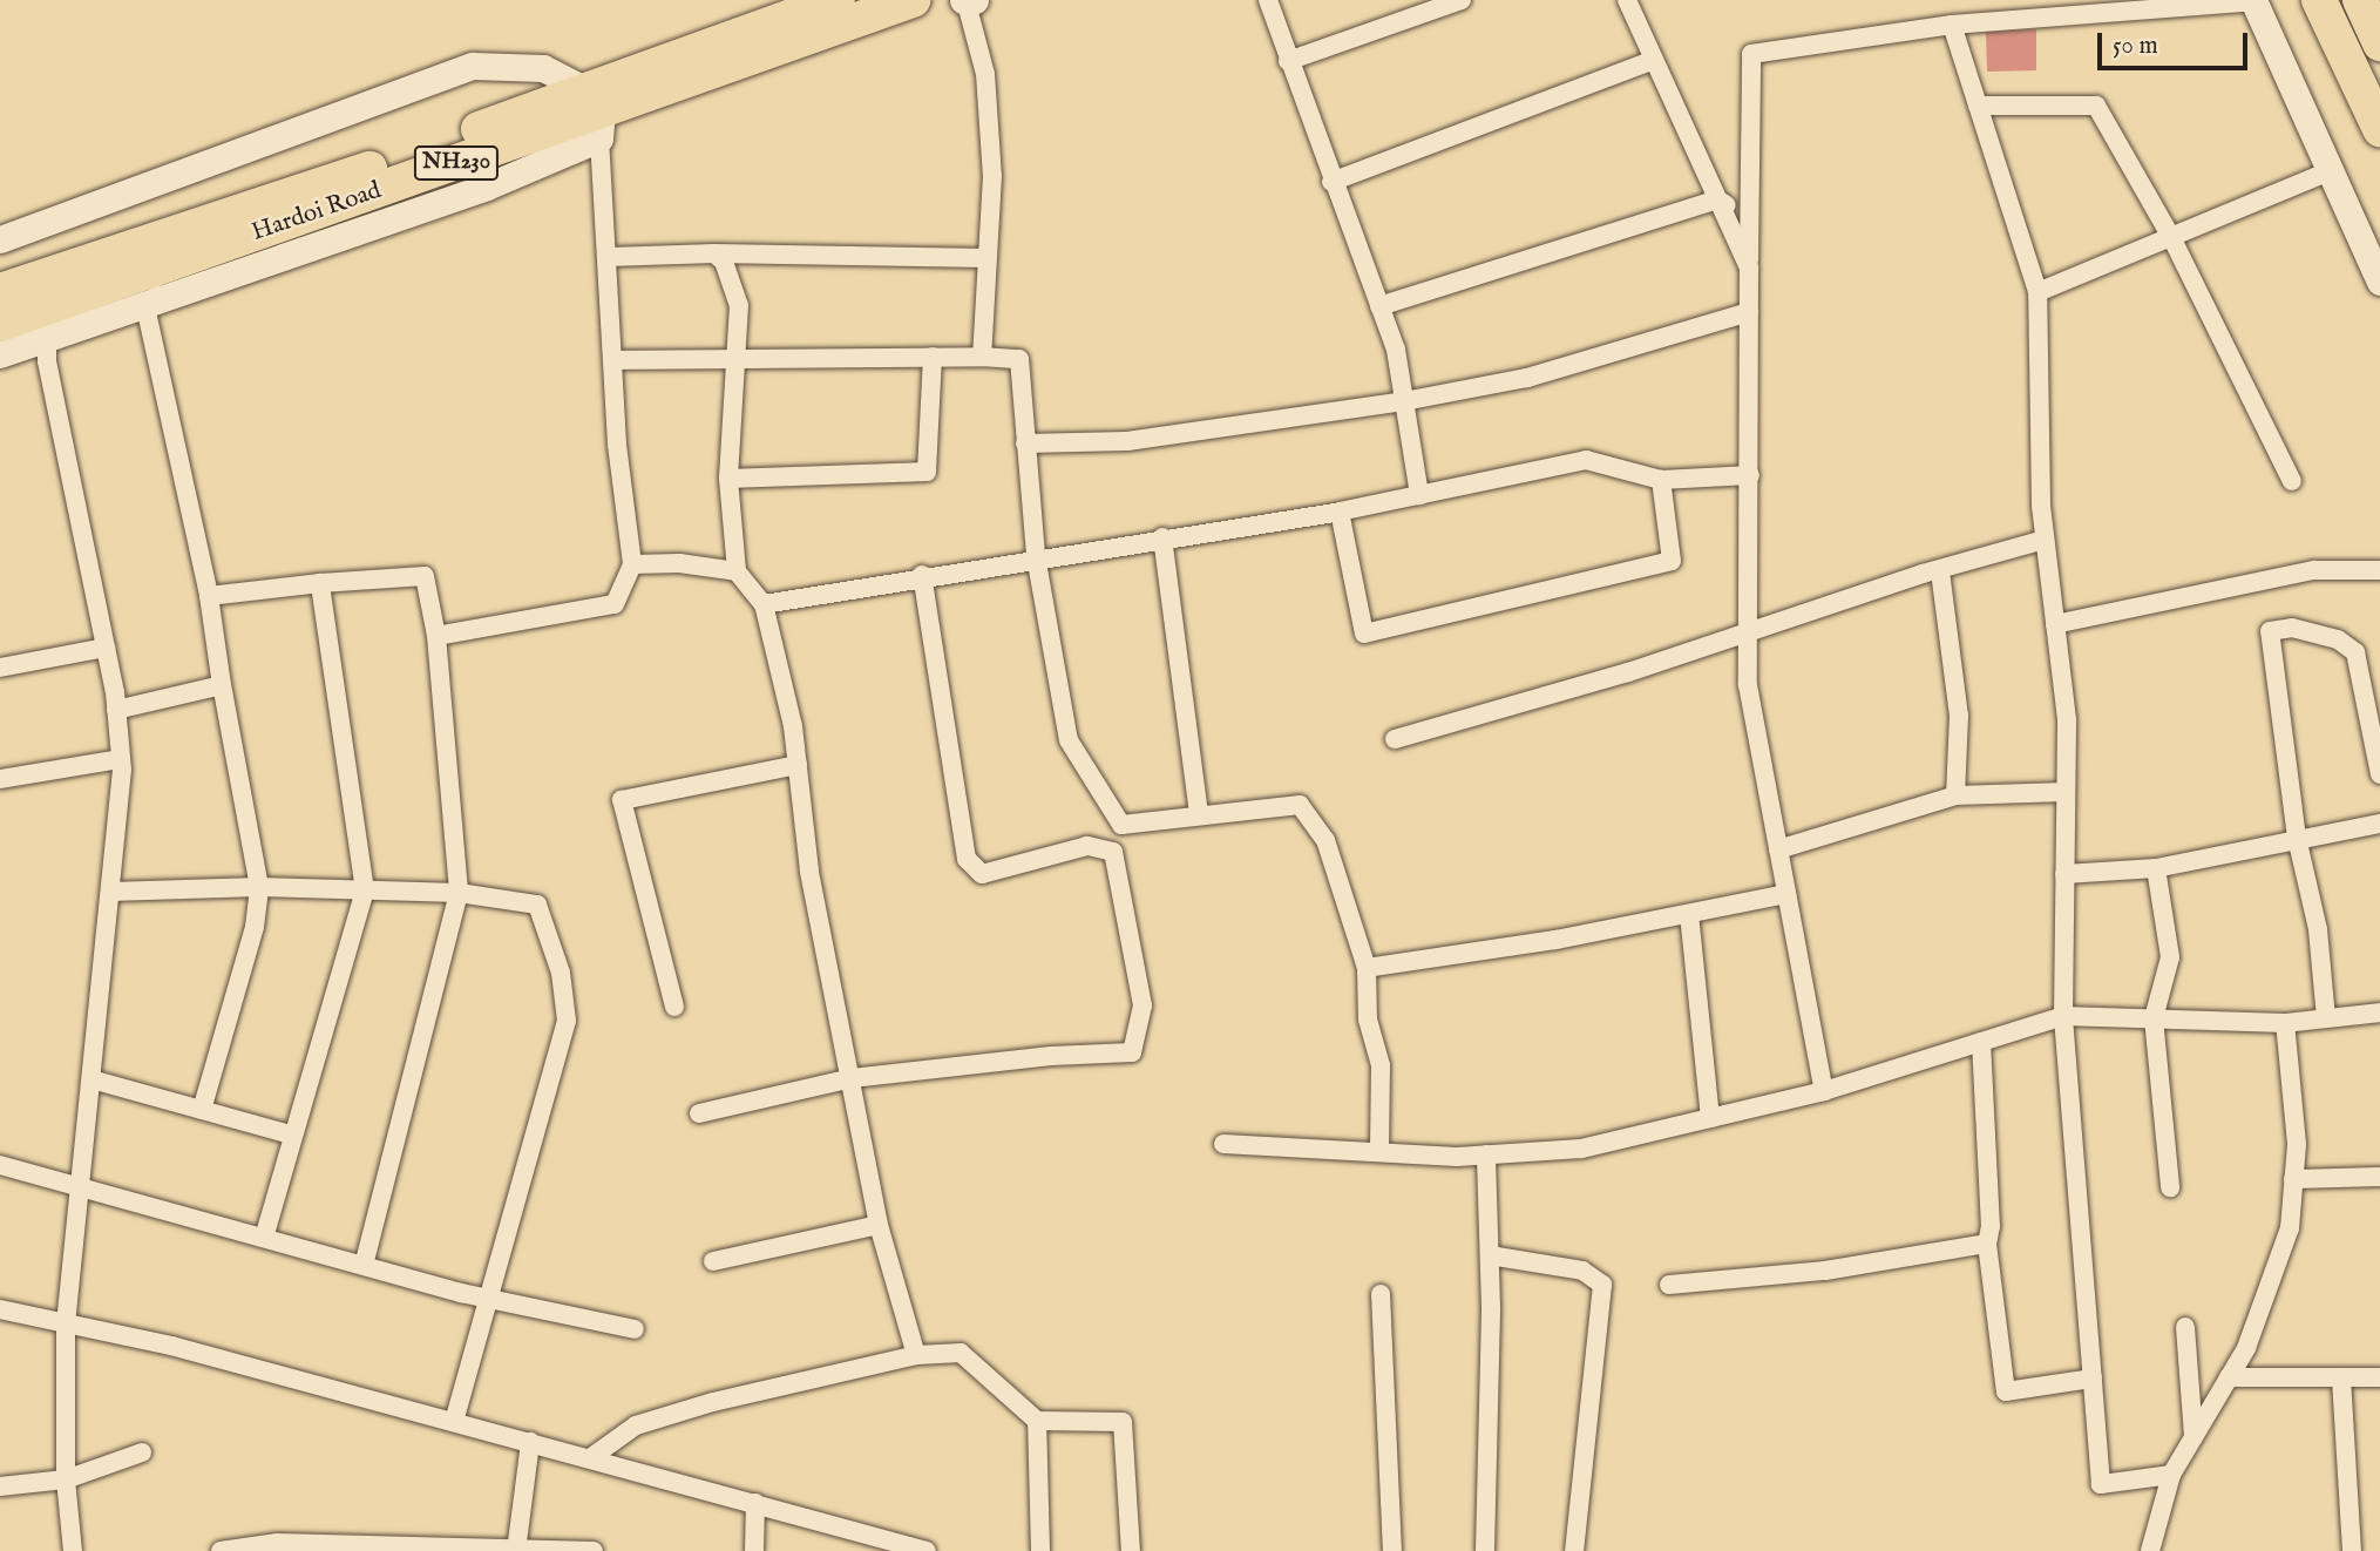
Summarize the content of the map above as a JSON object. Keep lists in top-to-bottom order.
{
  "streets": {
    "highway": ["NH230", "Hardoi Road"]
  },
  "scale_bar": "50 m"
}
